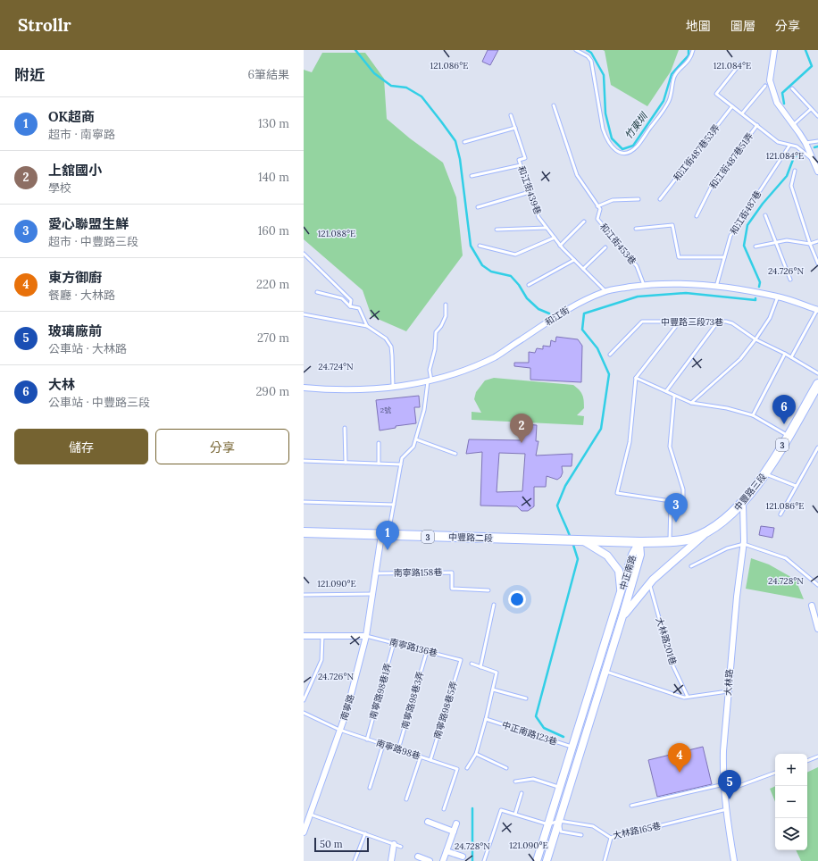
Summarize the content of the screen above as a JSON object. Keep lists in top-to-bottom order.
{
  "streets": {
    "main road": ["3", "中豐路三段", "中豐路二段"],
    "street": [
      "和江街",
      "中正南路",
      "大林路",
      "南寧路"
    ],
    "lane": [
      "和江街487巷53弄",
      "和江街487巷51弄",
      "和江街439巷",
      "和江街487巷",
      "和江街453巷",
      "中豐路三段73巷",
      "南寧路158巷",
      "大林路201巷",
      "南寧路136巷",
      "南寧路98巷1弄",
      "南寧路98巷3弄",
      "南寧路98巷5弄",
      "中正南路123巷",
      "南寧路98巷",
      "大林路165巷"
    ]
  },
  "crossings": [
    ["和江街439巷", "和江街"],
    ["和江街487巷", "和江街"],
    ["和江街453巷", "和江街"],
    ["3", "中豐路三段"],
    ["3", "中豐路二段"],
    ["3", "中正南路"],
    ["中豐路三段", "中正南路"],
    ["中豐路三段", "大林路"],
    ["中豐路二段", "南寧路"],
    ["南寧路158巷", "南寧路"],
    ["中正南路", "中正南路123巷"],
    ["中正南路", "大林路165巷"],
    ["南寧路136巷", "南寧路98巷1弄"],
    ["南寧路136巷", "南寧路98巷3弄"],
    ["南寧路136巷", "南寧路"],
    ["南寧路136巷", "南寧路98巷5弄"],
    ["大林路", "大林路165巷"],
    ["南寧路98巷1弄", "南寧路98巷"],
    ["南寧路98巷3弄", "南寧路98巷"],
    ["南寧路", "南寧路98巷"],
    ["南寧路98巷5弄", "南寧路98巷"]
  ],
  "water": ["竹東圳"],
  "house_numbers": ["2號"],
  "scale_bar": "50 m",
  "page": {
    "header": "Strollr",
    "nav": ["地圖", "圖層", "分享"],
    "heading": ["附近", "6筆結果"],
    "list": [
      {
        "mark": "1",
        "name": "OK超商",
        "note": "超市 · 南寧路",
        "value": "130 m"
      },
      {
        "mark": "2",
        "name": "上舘國小",
        "note": "學校",
        "value": "140 m"
      },
      {
        "mark": "3",
        "name": "愛心聯盟生鮮",
        "note": "超市 · 中豐路三段",
        "value": "160 m"
      },
      {
        "mark": "4",
        "name": "東方御廚",
        "note": "餐廳 · 大林路",
        "value": "220 m"
      },
      {
        "mark": "5",
        "name": "玻璃廠前",
        "note": "公車站 · 大林路",
        "value": "270 m"
      },
      {
        "mark": "6",
        "name": "大林",
        "note": "公車站 · 中豐路三段",
        "value": "290 m"
      }
    ],
    "pins": [
      "6",
      "2",
      "3",
      "1",
      "4",
      "5"
    ],
    "buttons": ["儲存", "分享"],
    "map_buttons": ["+", "−"],
    "scale": "50 m"
  },
  "coordinates": [
    "121.086°E",
    "121.084°E",
    "121.088°E",
    "24.726°N",
    "24.724°N",
    "24.728°N",
    "121.090°E"
  ]
}
